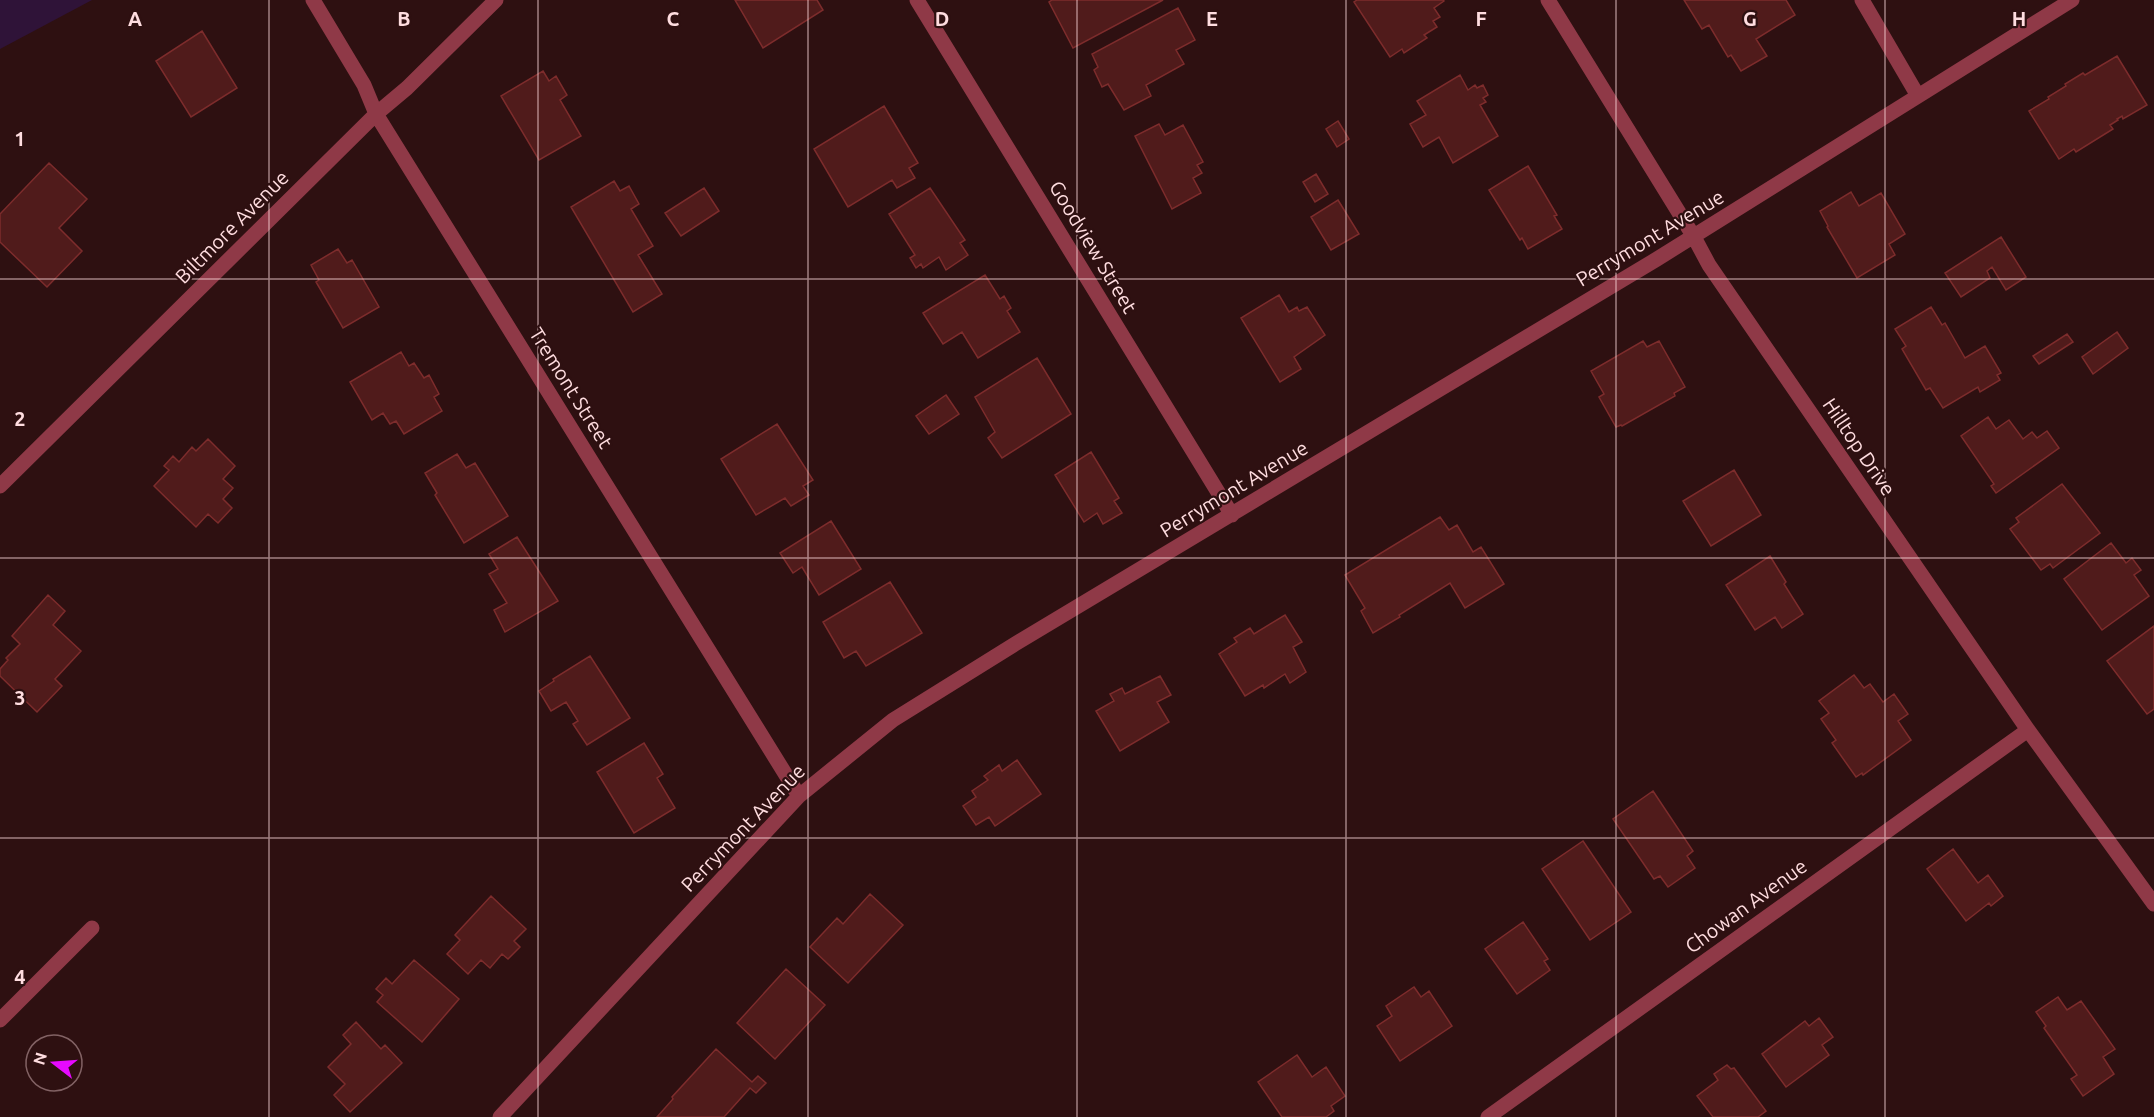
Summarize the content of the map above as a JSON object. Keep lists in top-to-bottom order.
{
  "streets": {
    "street": [
      "Biltmore Avenue",
      "Perrymont Avenue",
      "Goodview Street",
      "Tremont Street",
      "Hilltop Drive",
      "Chowan Avenue"
    ]
  },
  "crossings": [
    ["Biltmore Avenue", "Tremont Street"],
    ["Perrymont Avenue", "Goodview Street"],
    ["Perrymont Avenue", "Tremont Street"],
    ["Perrymont Avenue", "Hilltop Drive"],
    ["Hilltop Drive", "Chowan Avenue"]
  ],
  "north": "left",
  "grid": {
    "columns": [
      "A",
      "B",
      "C",
      "D",
      "E",
      "F",
      "G",
      "H"
    ],
    "rows": [
      "1",
      "2",
      "3",
      "4"
    ]
  }
}
